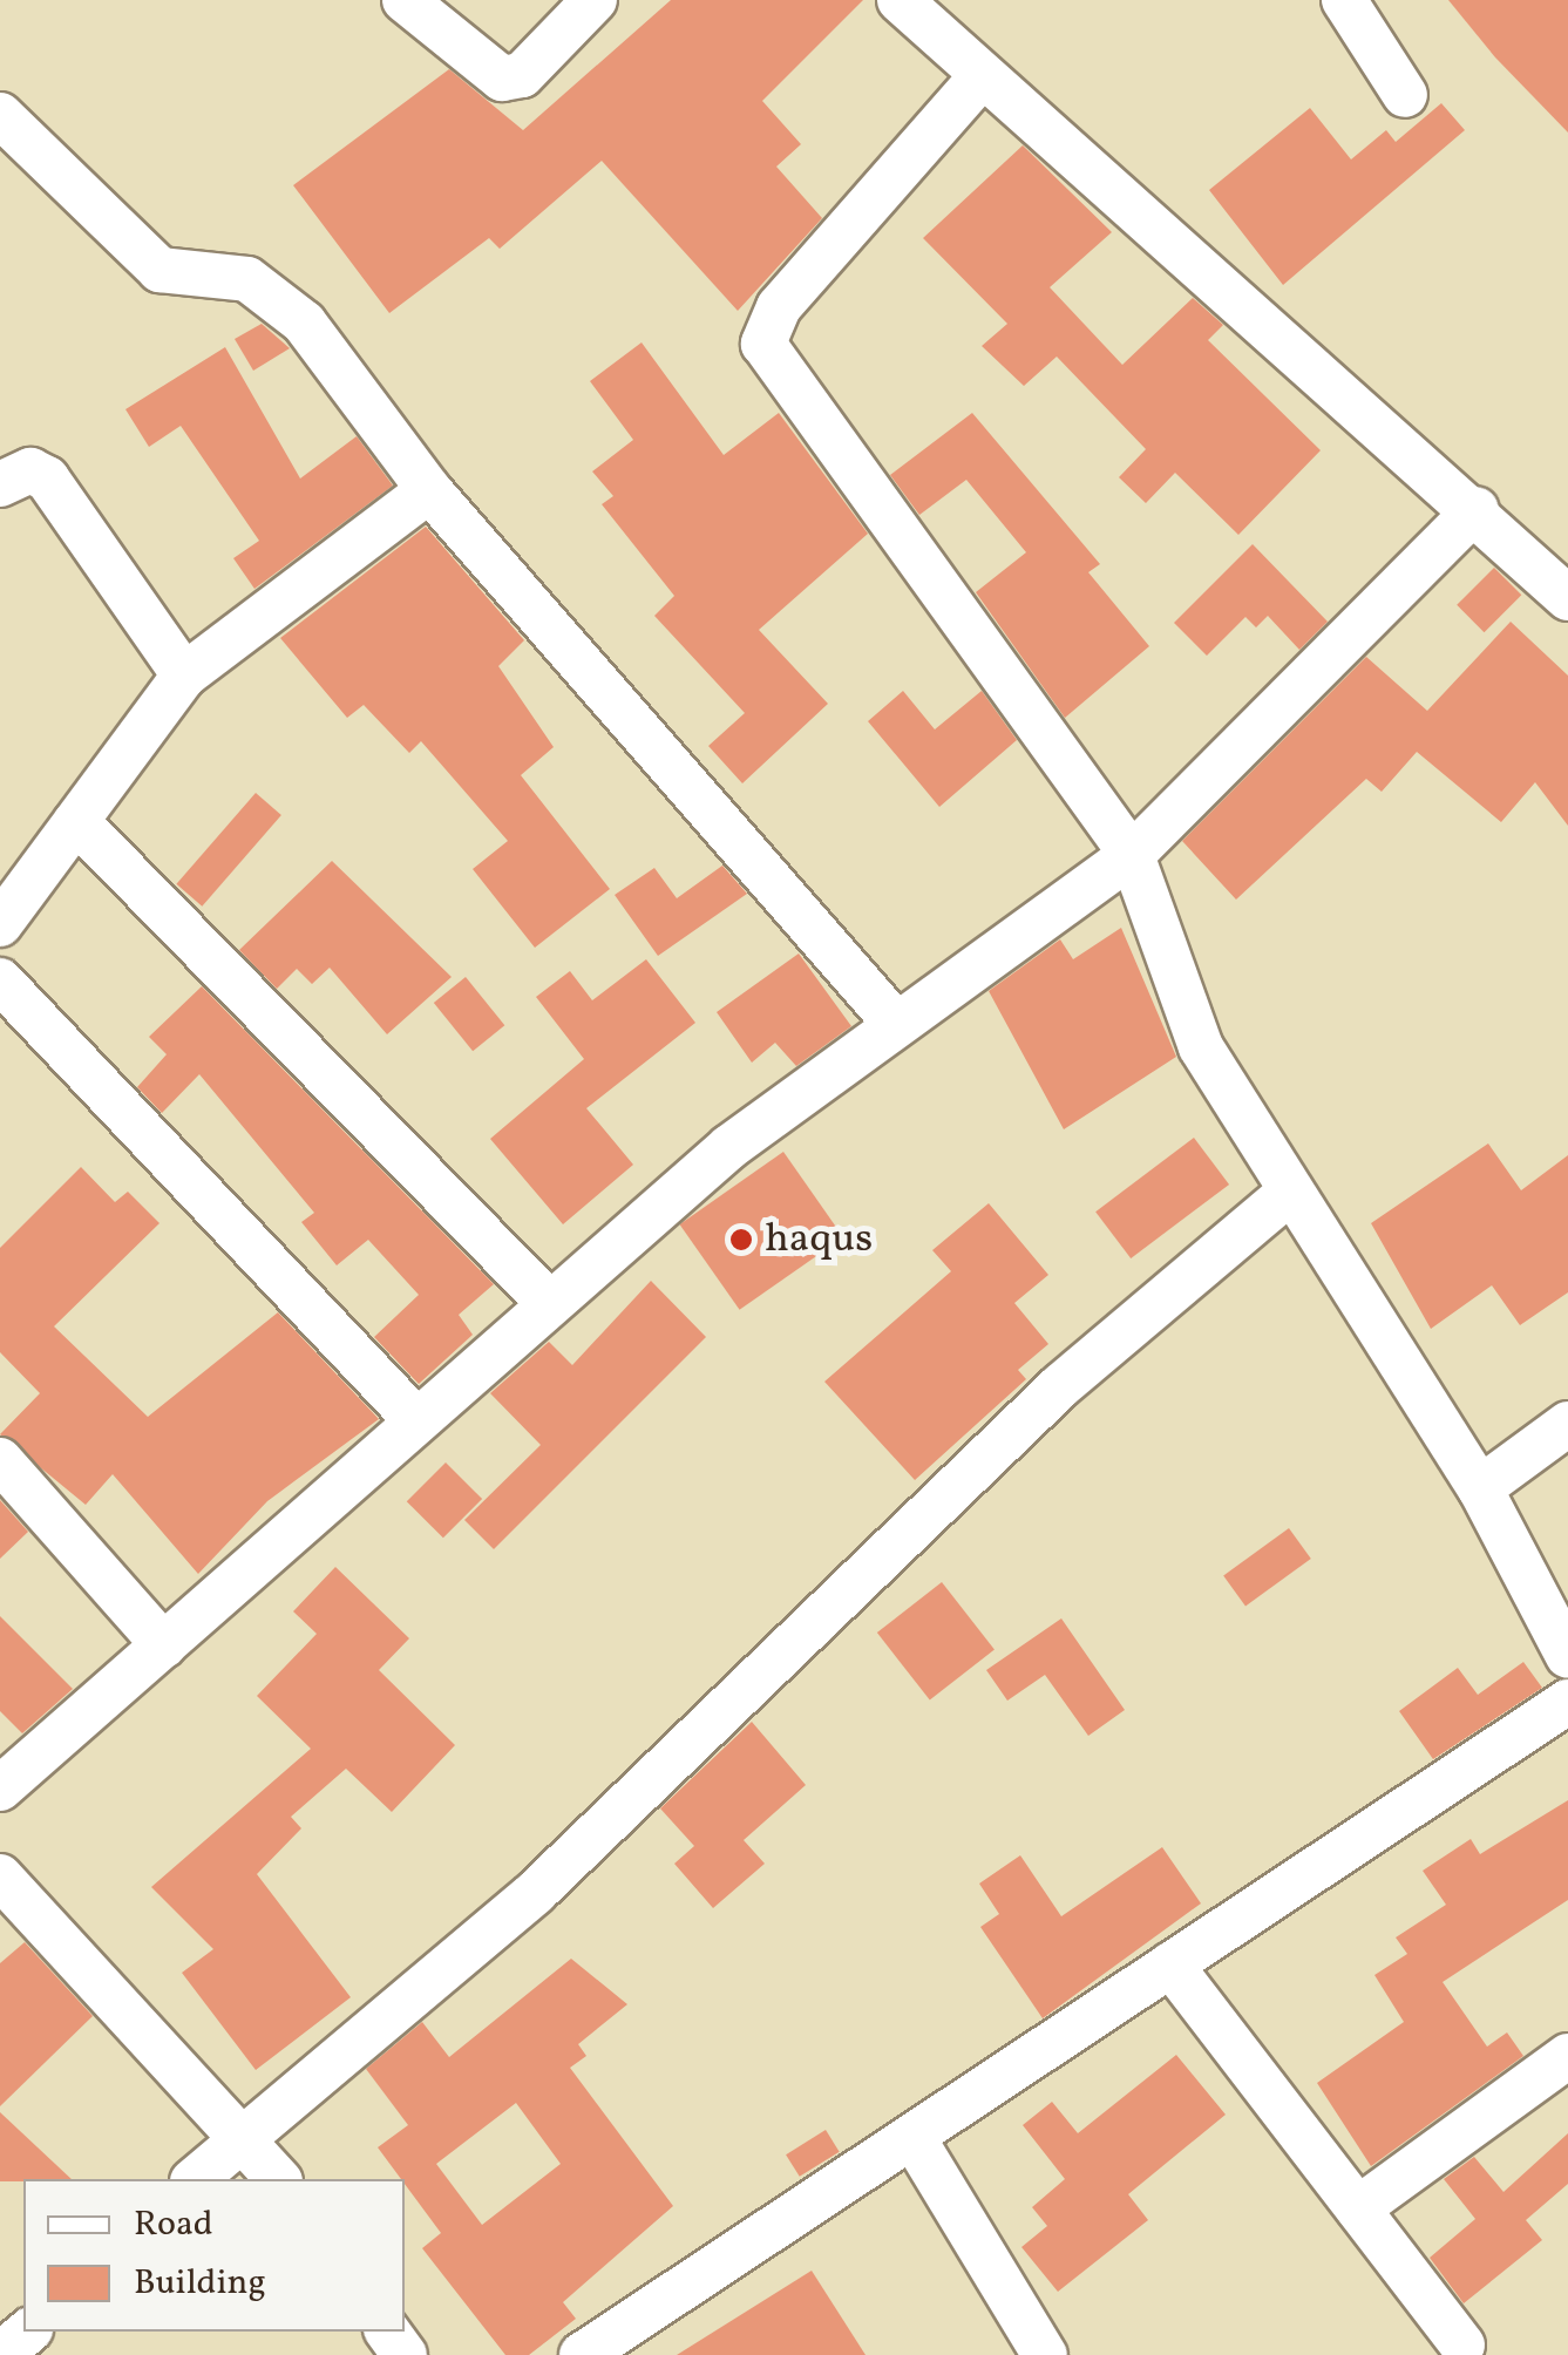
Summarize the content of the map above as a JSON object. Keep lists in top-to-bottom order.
{
  "places": ["haqus"],
  "legend": ["Road", "Building"]
}
